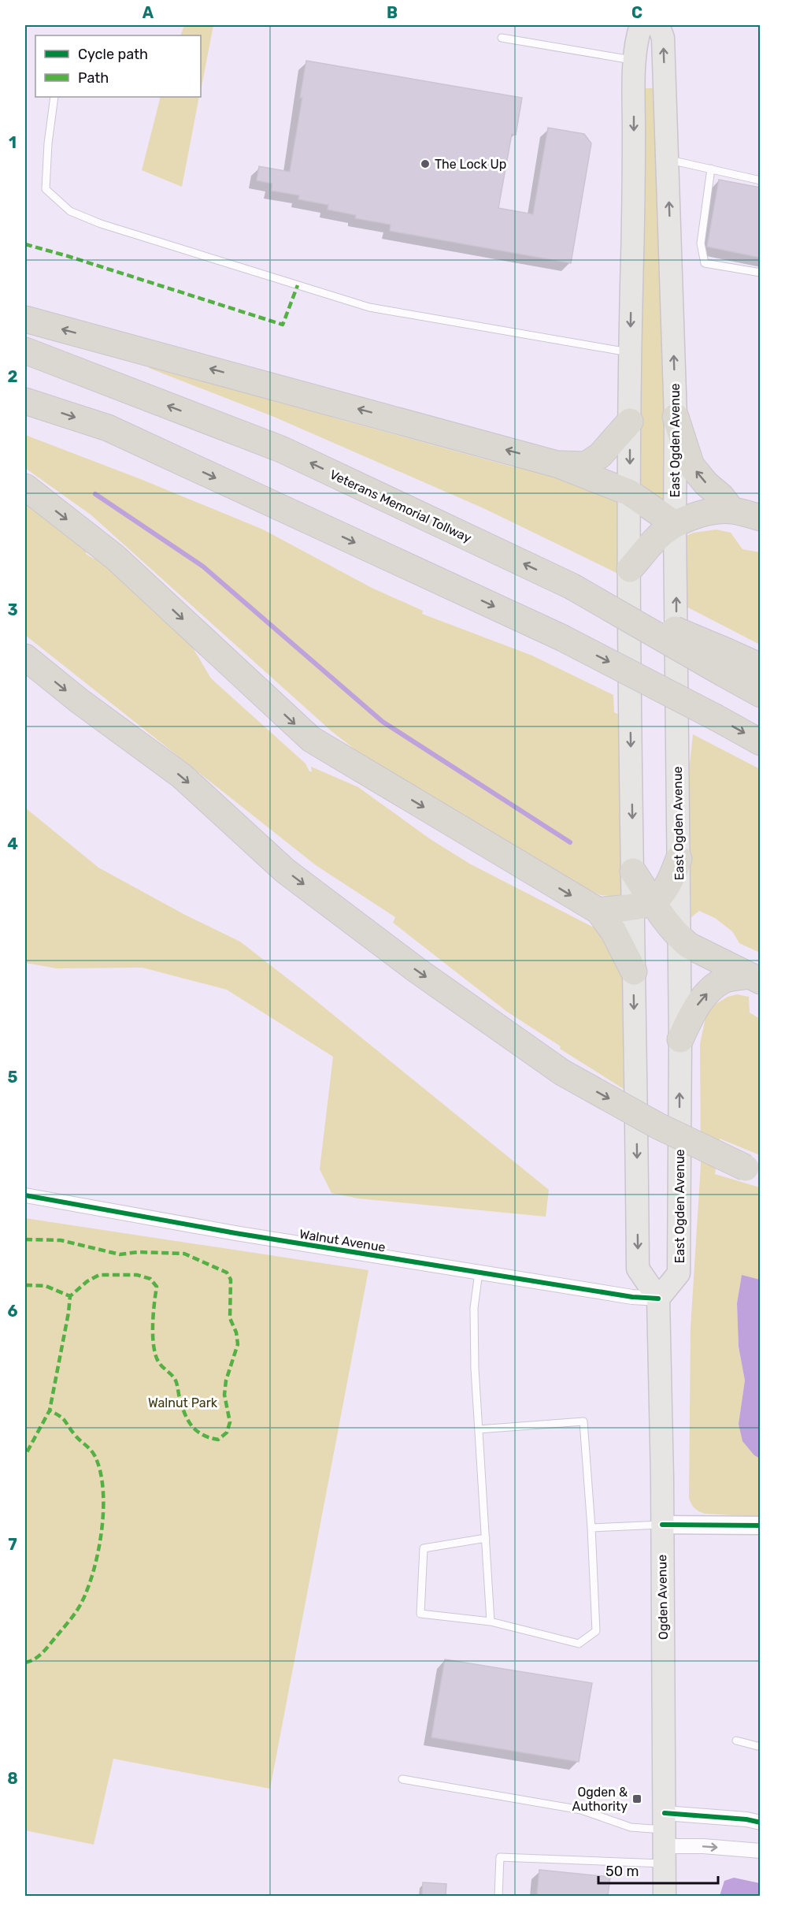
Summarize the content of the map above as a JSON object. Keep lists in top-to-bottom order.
{
  "streets": {
    "highway": ["Veterans Memorial Tollway"],
    "main road": ["East Ogden Avenue", "Ogden Avenue"],
    "street": ["Walnut Avenue"]
  },
  "crossings": [
    ["East Ogden Avenue", "Walnut Avenue"],
    ["East Ogden Avenue", "Ogden Avenue"],
    ["Walnut Avenue", "Ogden Avenue"]
  ],
  "parks": ["Walnut Park"],
  "places": {
    "other": ["The Lock Up"],
    "transit": ["Ogden & Authority"]
  },
  "legend": ["Cycle path", "Path"],
  "scale_bar": "50 m",
  "grid": {
    "columns": ["A", "B", "C"],
    "rows": [
      "1",
      "2",
      "3",
      "4",
      "5",
      "6",
      "7",
      "8"
    ]
  }
}
